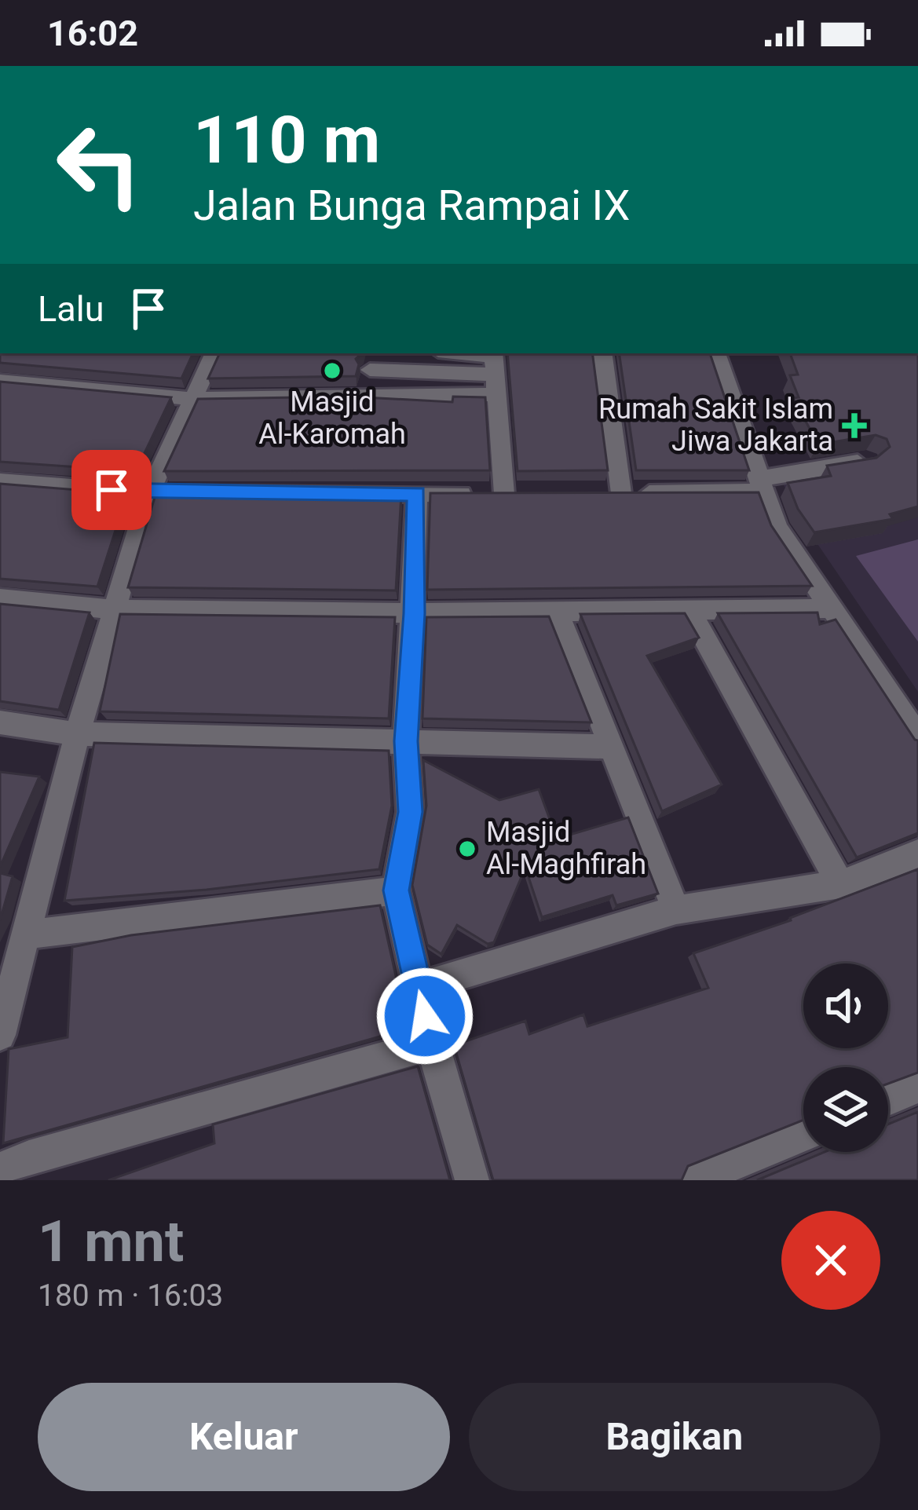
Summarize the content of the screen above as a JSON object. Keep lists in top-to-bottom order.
{
  "places": {
    "other": ["Masjid Al-Karomah", "Masjid Al-Maghfirah"],
    "health": ["Rumah Sakit Islam Jiwa Jakarta"]
  },
  "page": {
    "status": "16:02",
    "turn": ["110 m", "Jalan Bunga Rampai IX"],
    "then": "Lalu",
    "heading": ["1 mnt", "180 m · 16:03"],
    "buttons": ["Keluar", "Bagikan"]
  }
}
